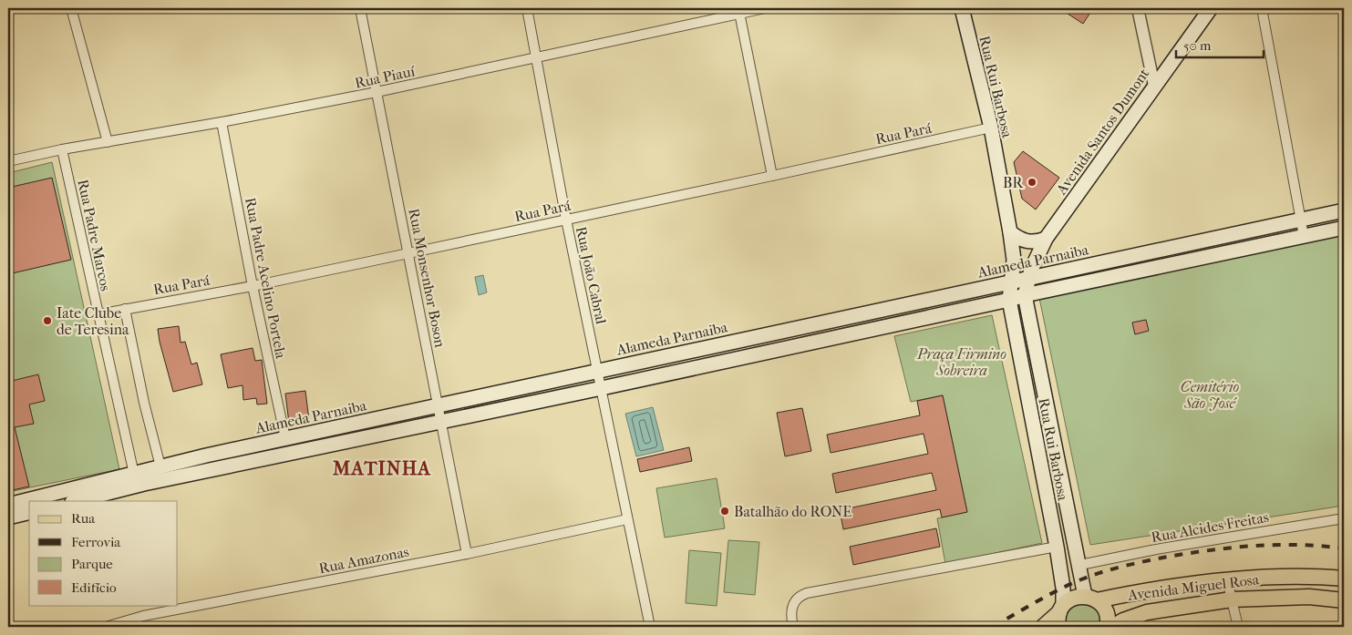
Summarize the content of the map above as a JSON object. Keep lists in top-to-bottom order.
{
  "streets": {
    "main road": [
      "Rua Rui Barbosa",
      "Avenida Santos Dumont",
      "Alameda Parnaiba",
      "Avenida Miguel Rosa"
    ],
    "street": [
      "Rua Piauí",
      "Rua Pará",
      "Rua Padre Marcos",
      "Rua João Cabral",
      "Rua Padre Acelino Portela",
      "Rua Monsenhor Boson",
      "Rua Alcides Freitas",
      "Rua Amazonas"
    ]
  },
  "crossings": [
    ["Rua Piauí", "Rua Padre Marcos"],
    ["Rua Piauí", "Rua João Cabral"],
    ["Rua Piauí", "Rua Padre Acelino Portela"],
    ["Rua Piauí", "Rua Monsenhor Boson"],
    ["Rua Rui Barbosa", "Avenida Santos Dumont"],
    ["Rua Rui Barbosa", "Rua Pará"],
    ["Rua Rui Barbosa", "Alameda Parnaiba"],
    ["Rua Rui Barbosa", "Rua Alcides Freitas"],
    ["Rua Rui Barbosa", "Avenida Miguel Rosa"],
    ["Avenida Santos Dumont", "Alameda Parnaiba"],
    ["Rua Pará", "Rua Padre Marcos"],
    ["Rua Pará", "Rua João Cabral"],
    ["Rua Pará", "Rua Padre Acelino Portela"],
    ["Rua Pará", "Rua Monsenhor Boson"],
    ["Rua Padre Marcos", "Alameda Parnaiba"],
    ["Alameda Parnaiba", "Rua João Cabral"],
    ["Alameda Parnaiba", "Rua Padre Acelino Portela"],
    ["Alameda Parnaiba", "Rua Monsenhor Boson"],
    ["Rua João Cabral", "Rua Amazonas"],
    ["Rua Monsenhor Boson", "Rua Amazonas"]
  ],
  "districts": ["MATINHA"],
  "parks": ["Praça Firmino Sobreira", "Cemitério São José"],
  "places": ["BR", "Iate Clube de Teresina", "Batalhão do RONE"],
  "legend": [
    "Rua",
    "Ferrovia",
    "Parque",
    "Edifício"
  ],
  "scale_bar": "50 m"
}
